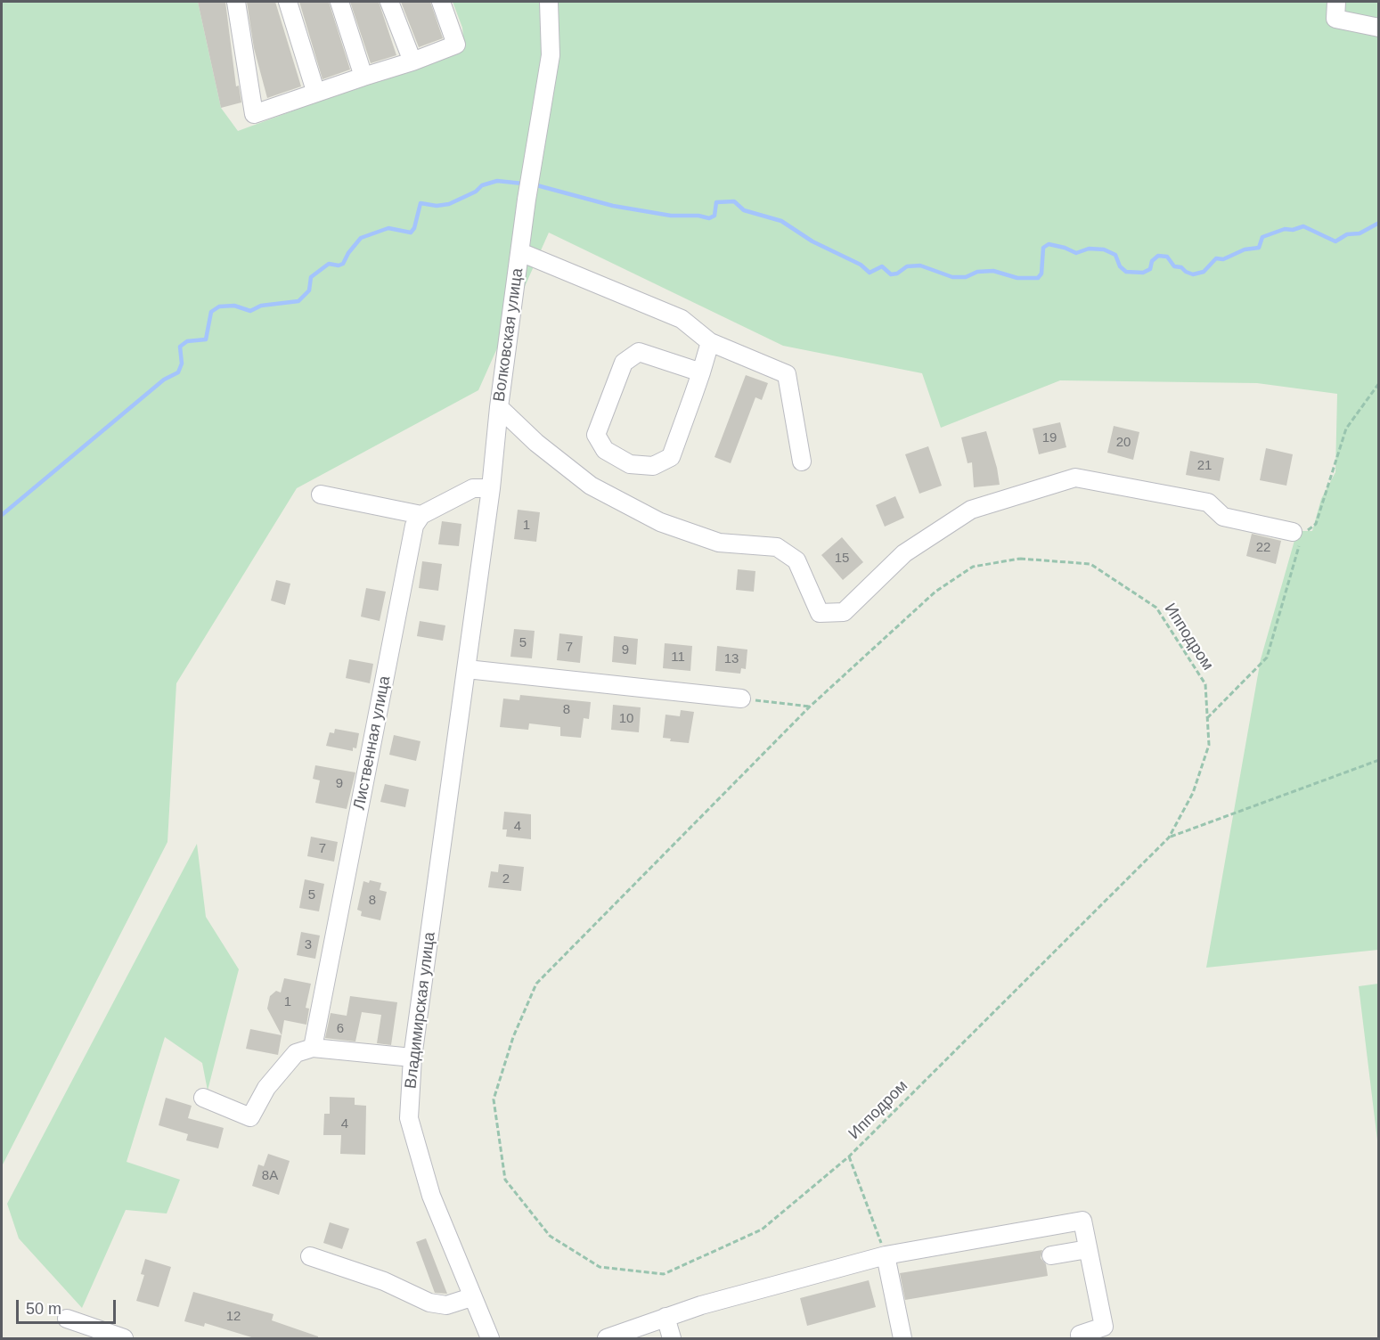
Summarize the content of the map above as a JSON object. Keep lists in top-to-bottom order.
{
  "streets": {
    "street": ["Волковская улица", "Лиственная улица", "Владимирская улица"],
    "path": ["Ипподром"]
  },
  "crossings": [
    ["Волковская улица", "Владимирская улица"]
  ],
  "house_numbers": [
    "19",
    "20",
    "21",
    "1",
    "22",
    "15",
    "5",
    "7",
    "9",
    "11",
    "13",
    "8",
    "10",
    "9",
    "4",
    "7",
    "2",
    "5",
    "8",
    "3",
    "1",
    "6",
    "4",
    "8А",
    "12"
  ],
  "scale_bar": "50 m"
}
